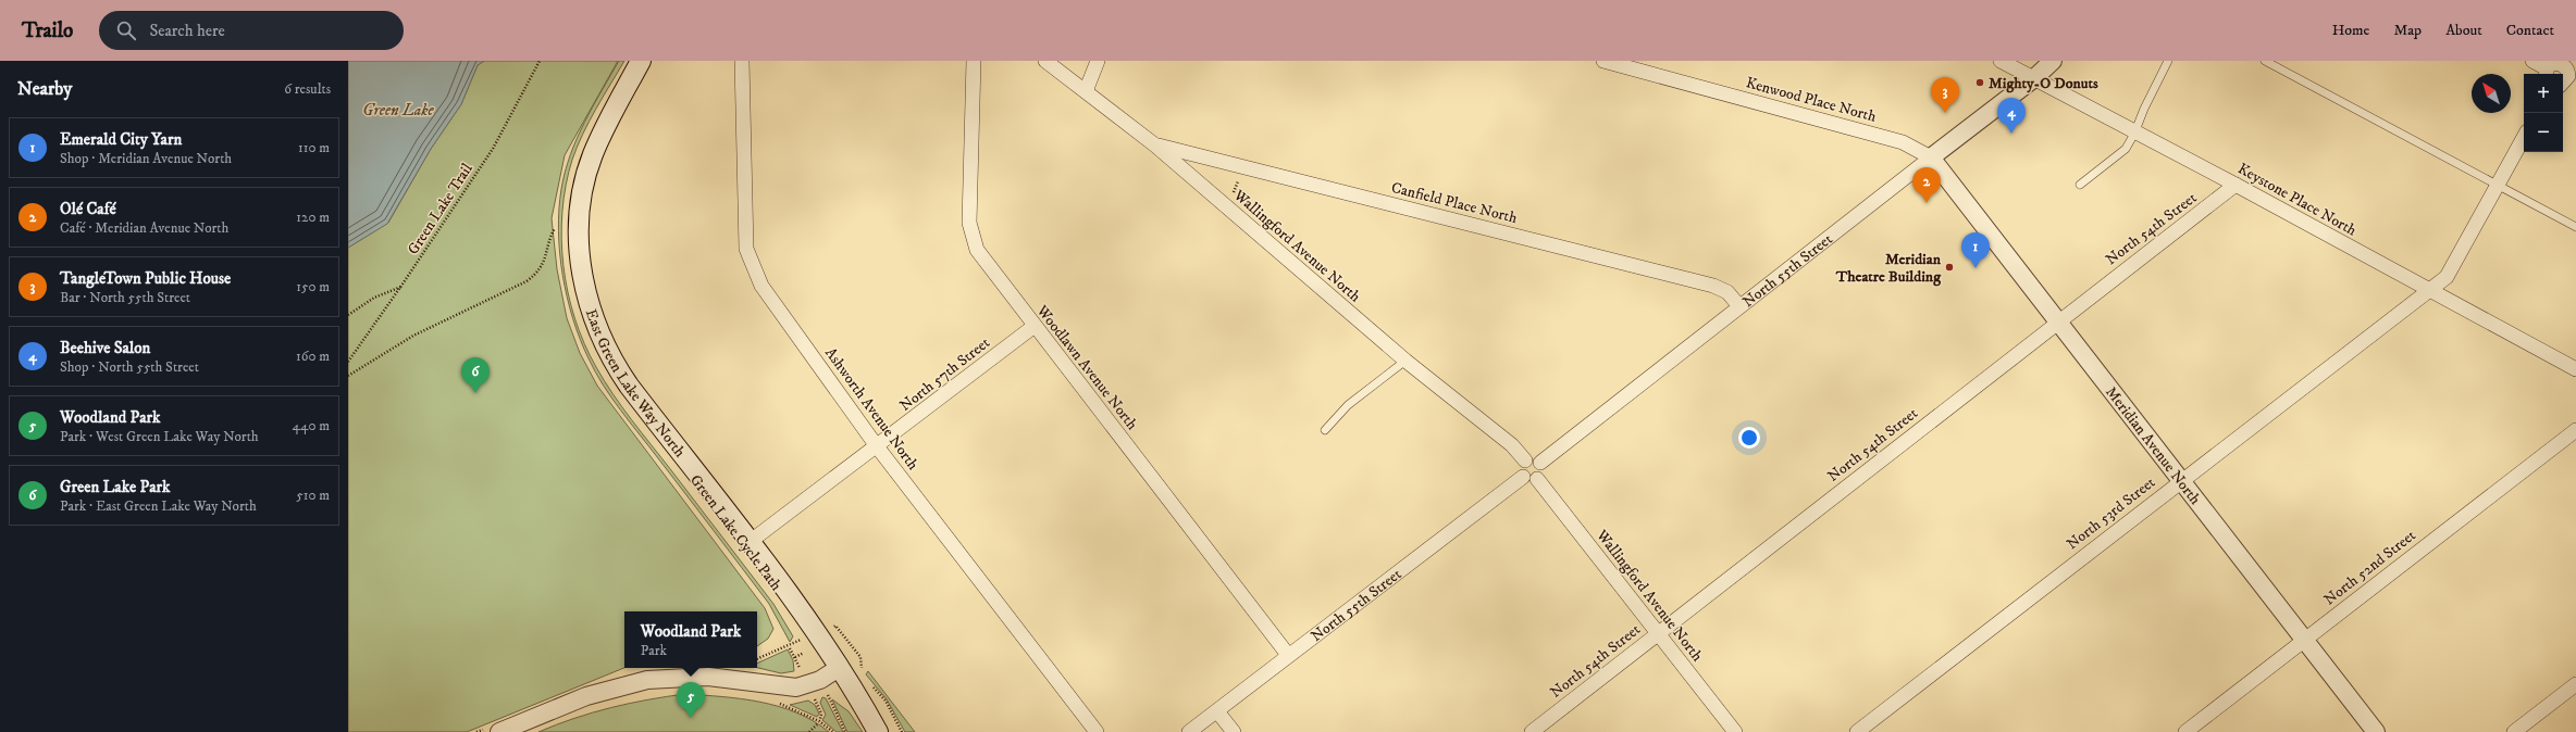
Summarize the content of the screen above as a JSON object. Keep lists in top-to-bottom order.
{
  "streets": {
    "main road": ["East Green Lake Way North"],
    "street": [
      "Kenwood Place North",
      "Keystone Place North",
      "Canfield Place North",
      "North 54th Street",
      "Wallingford Avenue North",
      "North 55th Street",
      "Woodlawn Avenue North",
      "North 57th Street",
      "Ashworth Avenue North",
      "Meridian Avenue North",
      "North 53rd Street",
      "North 52nd Street"
    ],
    "path": ["Green Lake Trail"]
  },
  "crossings": [
    ["Kenwood Place North", "North 55th Street"],
    ["Kenwood Place North", "Meridian Avenue North"],
    ["Keystone Place North", "North 54th Street"],
    ["Keystone Place North", "North 55th Street"],
    ["Keystone Place North", "North 53rd Street"],
    ["Canfield Place North", "Wallingford Avenue North"],
    ["Canfield Place North", "North 55th Street"],
    ["North 54th Street", "Wallingford Avenue North"],
    ["North 54th Street", "Meridian Avenue North"],
    ["Wallingford Avenue North", "North 55th Street"],
    ["North 55th Street", "Woodlawn Avenue North"],
    ["North 55th Street", "Meridian Avenue North"],
    ["Woodlawn Avenue North", "North 57th Street"],
    ["North 57th Street", "East Green Lake Way North"],
    ["North 57th Street", "Ashworth Avenue North"],
    ["Meridian Avenue North", "North 53rd Street"],
    ["Meridian Avenue North", "North 52nd Street"]
  ],
  "water": ["Green Lake"],
  "places": ["Mighty-O Donuts", "Meridian Theatre Building"],
  "north": "top left",
  "page": {
    "header": "Trailo",
    "search": "Search here",
    "nav": [
      "Home",
      "Map",
      "About",
      "Contact"
    ],
    "heading": ["Nearby", "6 results"],
    "map_buttons": ["+", "−"],
    "pins": [
      "3",
      "4",
      "2",
      "1",
      "6",
      "5"
    ],
    "list": [
      {
        "mark": "1",
        "name": "Emerald City Yarn",
        "note": "Shop · Meridian Avenue North",
        "value": "110 m"
      },
      {
        "mark": "2",
        "name": "Olé Café",
        "note": "Café · Meridian Avenue North",
        "value": "120 m"
      },
      {
        "mark": "3",
        "name": "TangleTown Public House",
        "note": "Bar · North 55th Street",
        "value": "150 m"
      },
      {
        "mark": "4",
        "name": "Beehive Salon",
        "note": "Shop · North 55th Street",
        "value": "160 m"
      },
      {
        "mark": "5",
        "name": "Woodland Park",
        "note": "Park · West Green Lake Way North",
        "value": "440 m"
      },
      {
        "mark": "6",
        "name": "Green Lake Park",
        "note": "Park · East Green Lake Way North",
        "value": "510 m"
      }
    ],
    "popup": ["Woodland Park", "Park"]
  }
}
